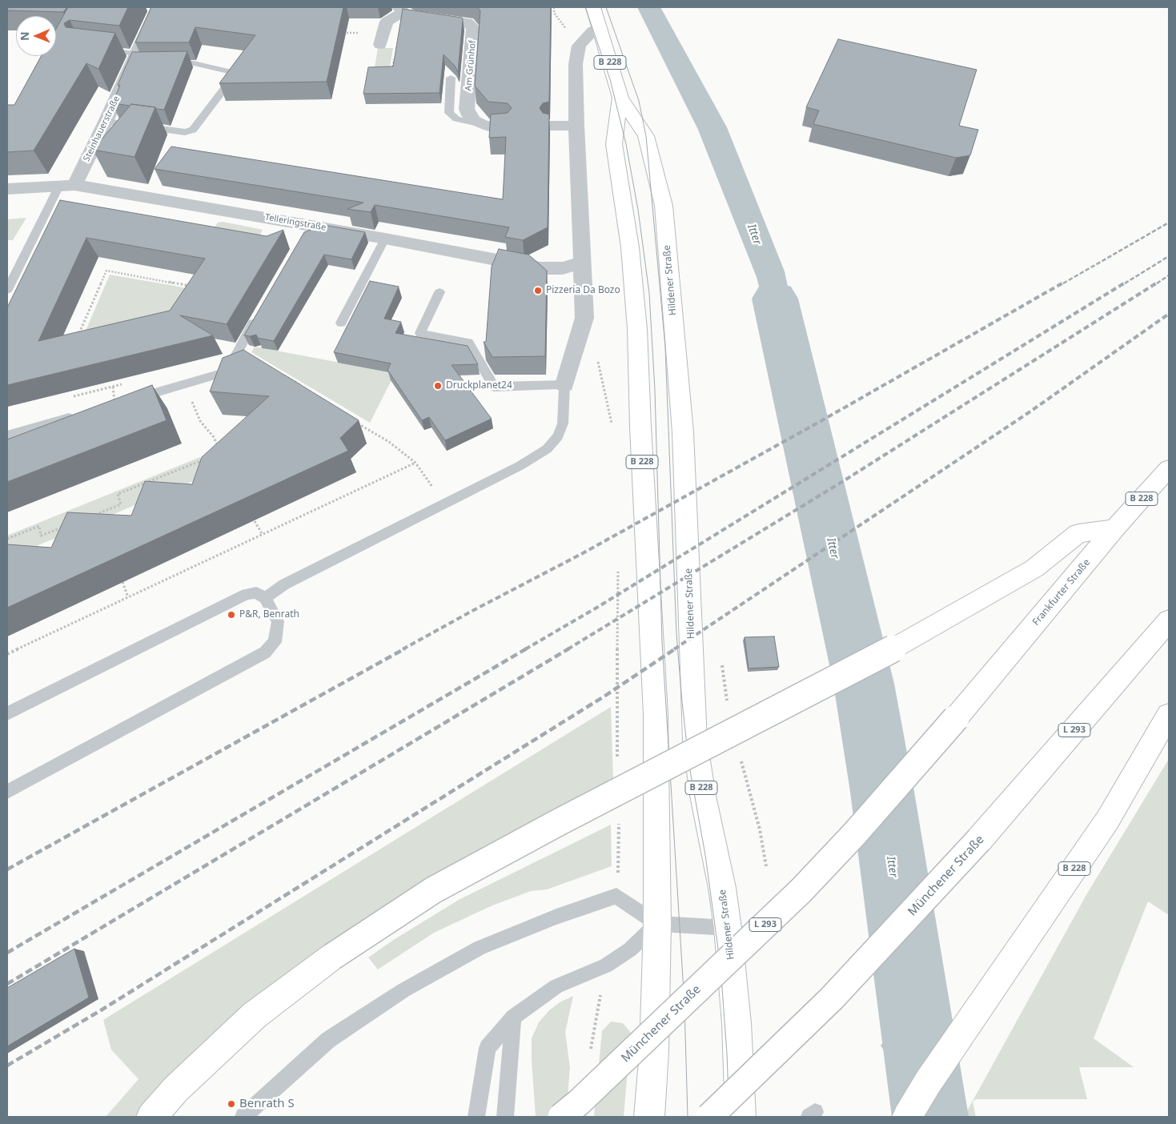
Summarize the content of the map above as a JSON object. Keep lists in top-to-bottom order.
{
  "streets": {
    "main road": [
      "B 228",
      "Hildener Straße",
      "Frankfurter Straße",
      "L 293",
      "Münchener Straße"
    ],
    "street": ["Am Grünhof", "Steinhauerstraße", "Telleringstraße"]
  },
  "crossings": [
    ["Steinhauerstraße", "Telleringstraße"],
    ["Frankfurter Straße", "Münchener Straße"]
  ],
  "water": ["Itter"],
  "places": [
    "Pizzeria Da Bozo",
    "Druckplanet24",
    "P&R, Benrath",
    "Benrath S"
  ],
  "north": "left"
}
